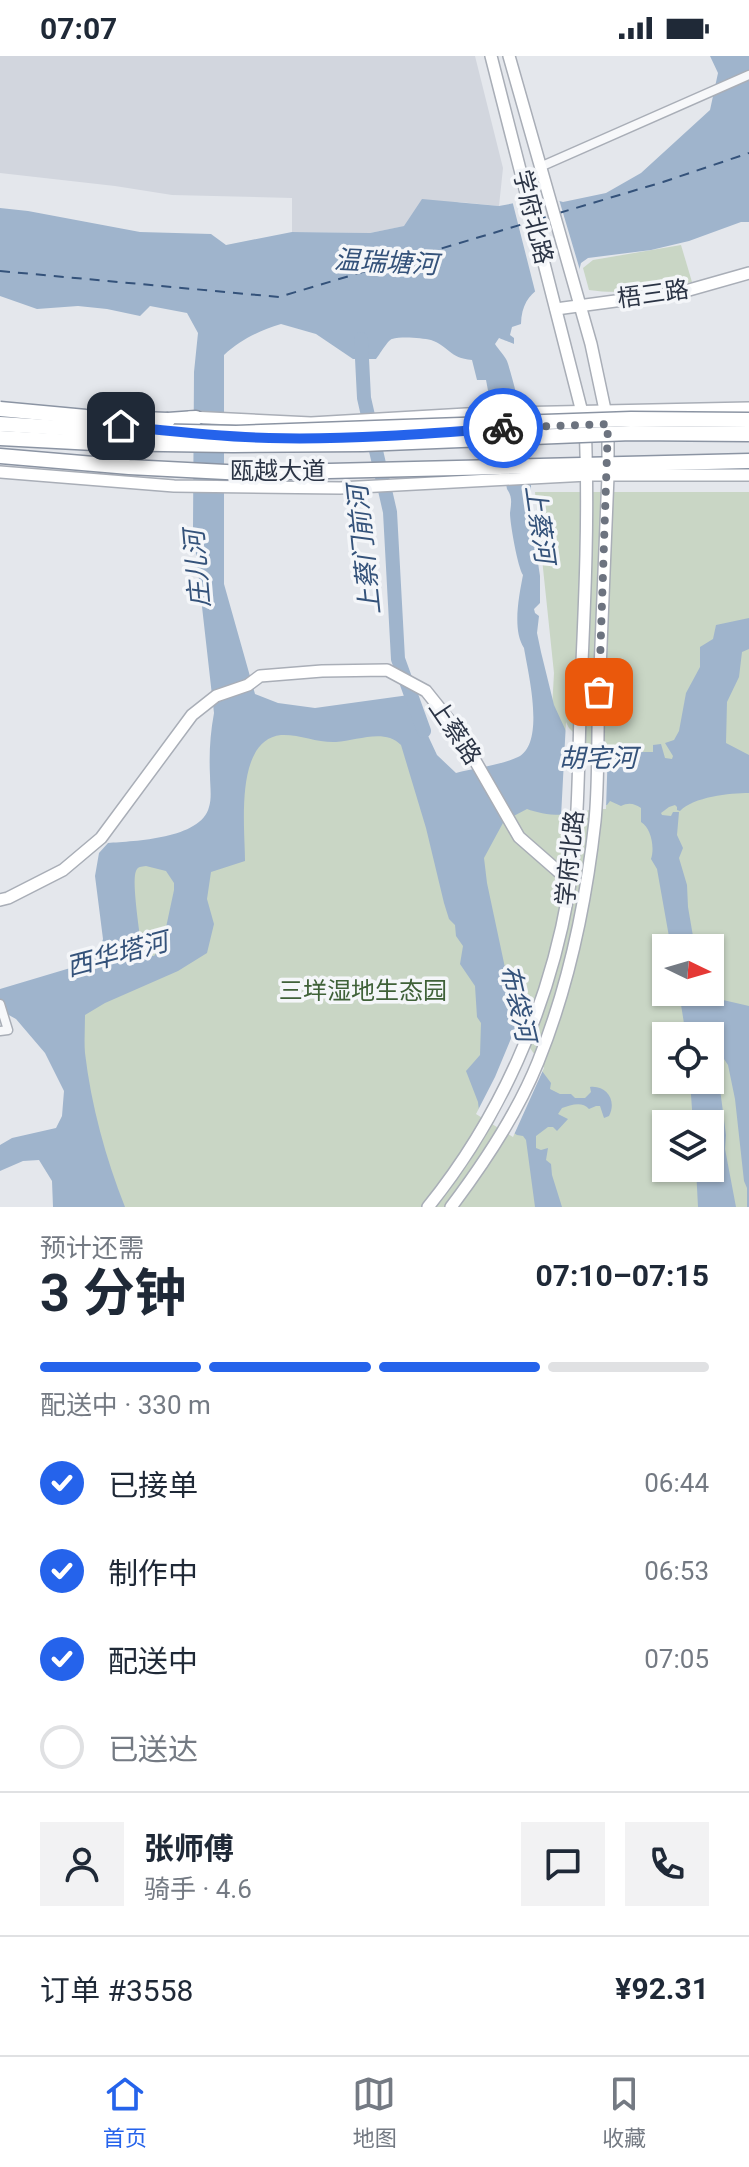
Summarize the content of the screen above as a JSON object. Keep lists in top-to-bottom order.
{
  "streets": {
    "highway": ["瓯越大道"],
    "street": ["学府北路", "梧三路", "上蔡路"]
  },
  "crossings": [
    ["学府北路", "梧三路"],
    ["学府北路", "瓯越大道"],
    ["学府北路", "上蔡路"]
  ],
  "water": [
    "温瑞塘河",
    "上蔡河",
    "上蔡门前河",
    "庄儿河",
    "胡宅河",
    "西华塔河",
    "布袋河"
  ],
  "parks": ["三垟湿地生态园"],
  "north": "right",
  "page": {
    "status": "07:07",
    "heading": ["3 分钟", "预计还需", "07:10–07:15"],
    "panel": [
      "张师傅",
      "骑手 · 4.6",
      "订单 #3558",
      "¥92.31"
    ],
    "bar": "配送中 · 330 m",
    "list": [
      ["已接单", "06:44"],
      ["制作中", "06:53"],
      ["配送中", "07:05"],
      "已送达"
    ],
    "tabs": ["首页", "地图", "收藏"]
  }
}
